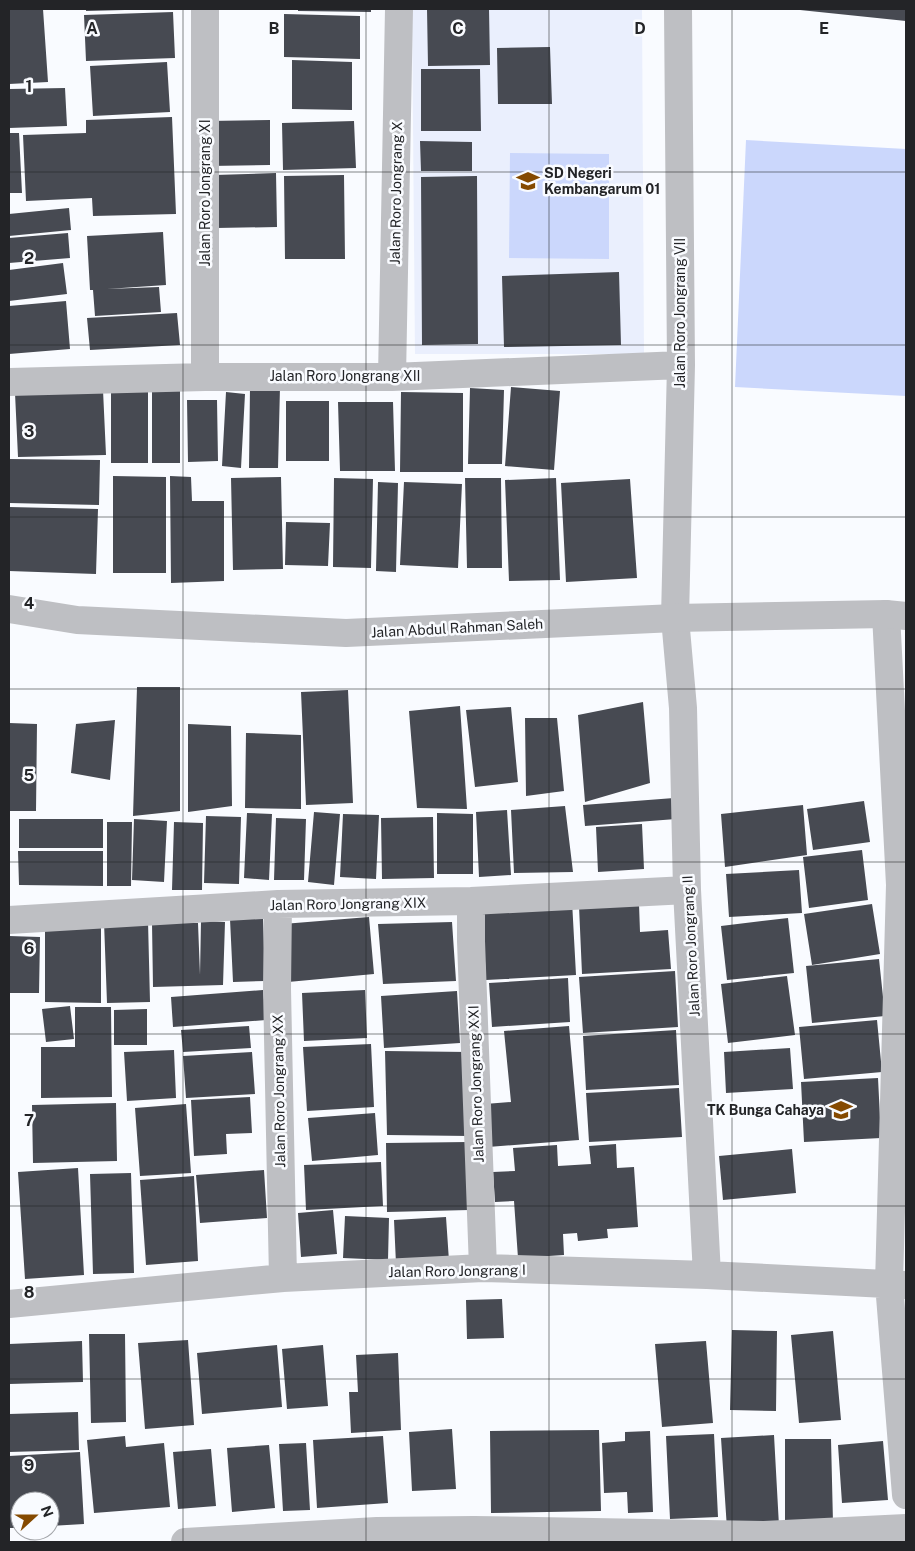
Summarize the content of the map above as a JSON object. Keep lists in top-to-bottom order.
{
  "streets": {
    "street": [
      "Jalan Roro Jongrang XI",
      "Jalan Roro Jongrang X",
      "Jalan Roro Jongrang VII",
      "Jalan Roro Jongrang XII",
      "Jalan Abdul Rahman Saleh",
      "Jalan Roro Jongrang XIX",
      "Jalan Roro Jongrang II",
      "Jalan Roro Jongrang XXI",
      "Jalan Roro Jongrang XX",
      "Jalan Roro Jongrang I"
    ]
  },
  "crossings": [
    ["Jalan Roro Jongrang XI", "Jalan Roro Jongrang XII"],
    ["Jalan Roro Jongrang X", "Jalan Roro Jongrang XII"],
    ["Jalan Roro Jongrang VII", "Jalan Roro Jongrang XII"],
    ["Jalan Roro Jongrang VII", "Jalan Abdul Rahman Saleh"],
    ["Jalan Roro Jongrang VII", "Jalan Roro Jongrang II"],
    ["Jalan Abdul Rahman Saleh", "Jalan Roro Jongrang II"],
    ["Jalan Roro Jongrang XIX", "Jalan Roro Jongrang II"],
    ["Jalan Roro Jongrang XIX", "Jalan Roro Jongrang XXI"],
    ["Jalan Roro Jongrang XIX", "Jalan Roro Jongrang XX"],
    ["Jalan Roro Jongrang II", "Jalan Roro Jongrang I"],
    ["Jalan Roro Jongrang XXI", "Jalan Roro Jongrang I"],
    ["Jalan Roro Jongrang XX", "Jalan Roro Jongrang I"]
  ],
  "places": {
    "school or university": ["SD Negeri Kembangarum 01", "TK Bunga Cahaya"]
  },
  "north": "right",
  "grid": {
    "columns": [
      "A",
      "B",
      "C",
      "D",
      "E"
    ],
    "rows": [
      "1",
      "2",
      "3",
      "4",
      "5",
      "6",
      "7",
      "8",
      "9"
    ]
  }
}
